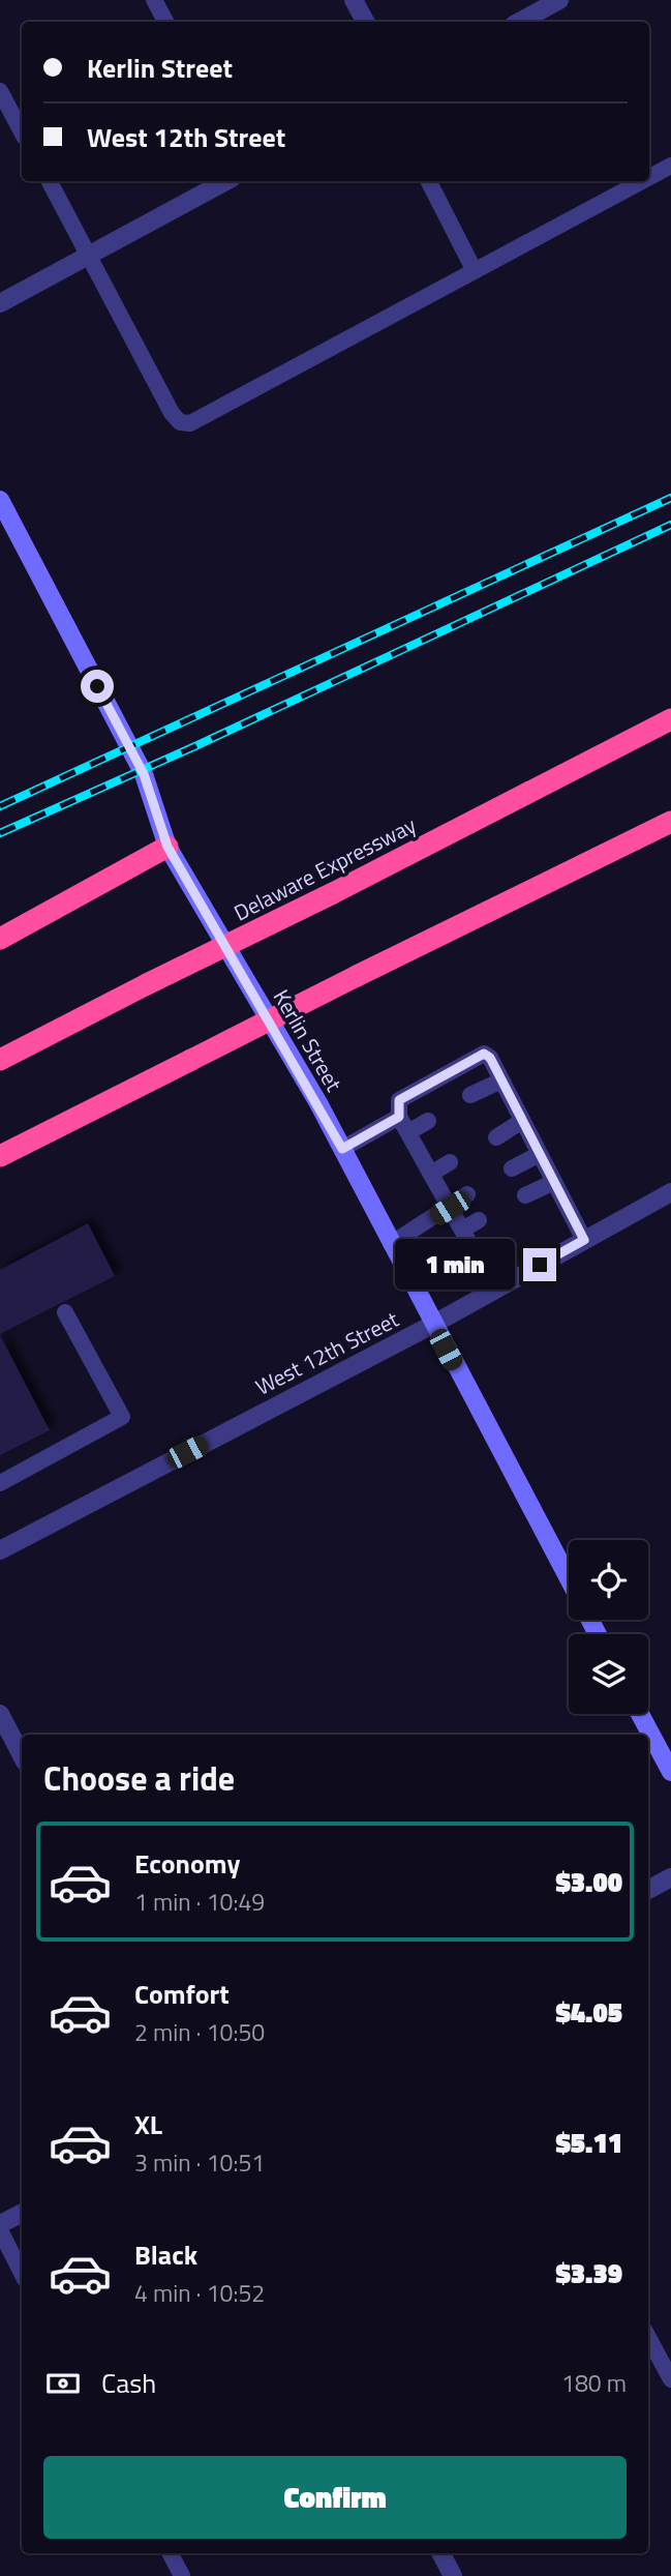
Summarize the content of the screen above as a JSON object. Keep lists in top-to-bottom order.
{
  "streets": {
    "highway": ["Delaware Expressway"],
    "main road": ["Kerlin Street"],
    "street": ["West 12th Street"]
  },
  "crossings": [
    ["Kerlin Street", "West 12th Street"]
  ],
  "page": {
    "banner": ["Kerlin Street", "West 12th Street"],
    "bubble": "1 min",
    "heading": "Choose a ride",
    "list": [
      {
        "name": "Economy",
        "note": "1 min · 10:49",
        "value": "$3.00"
      },
      {
        "name": "Comfort",
        "note": "2 min · 10:50",
        "value": "$4.05"
      },
      {
        "name": "XL",
        "note": "3 min · 10:51",
        "value": "$5.11"
      },
      {
        "name": "Black",
        "note": "4 min · 10:52",
        "value": "$3.39"
      }
    ],
    "pay": ["Cash", "180 m"],
    "buttons": "Confirm"
  }
}
